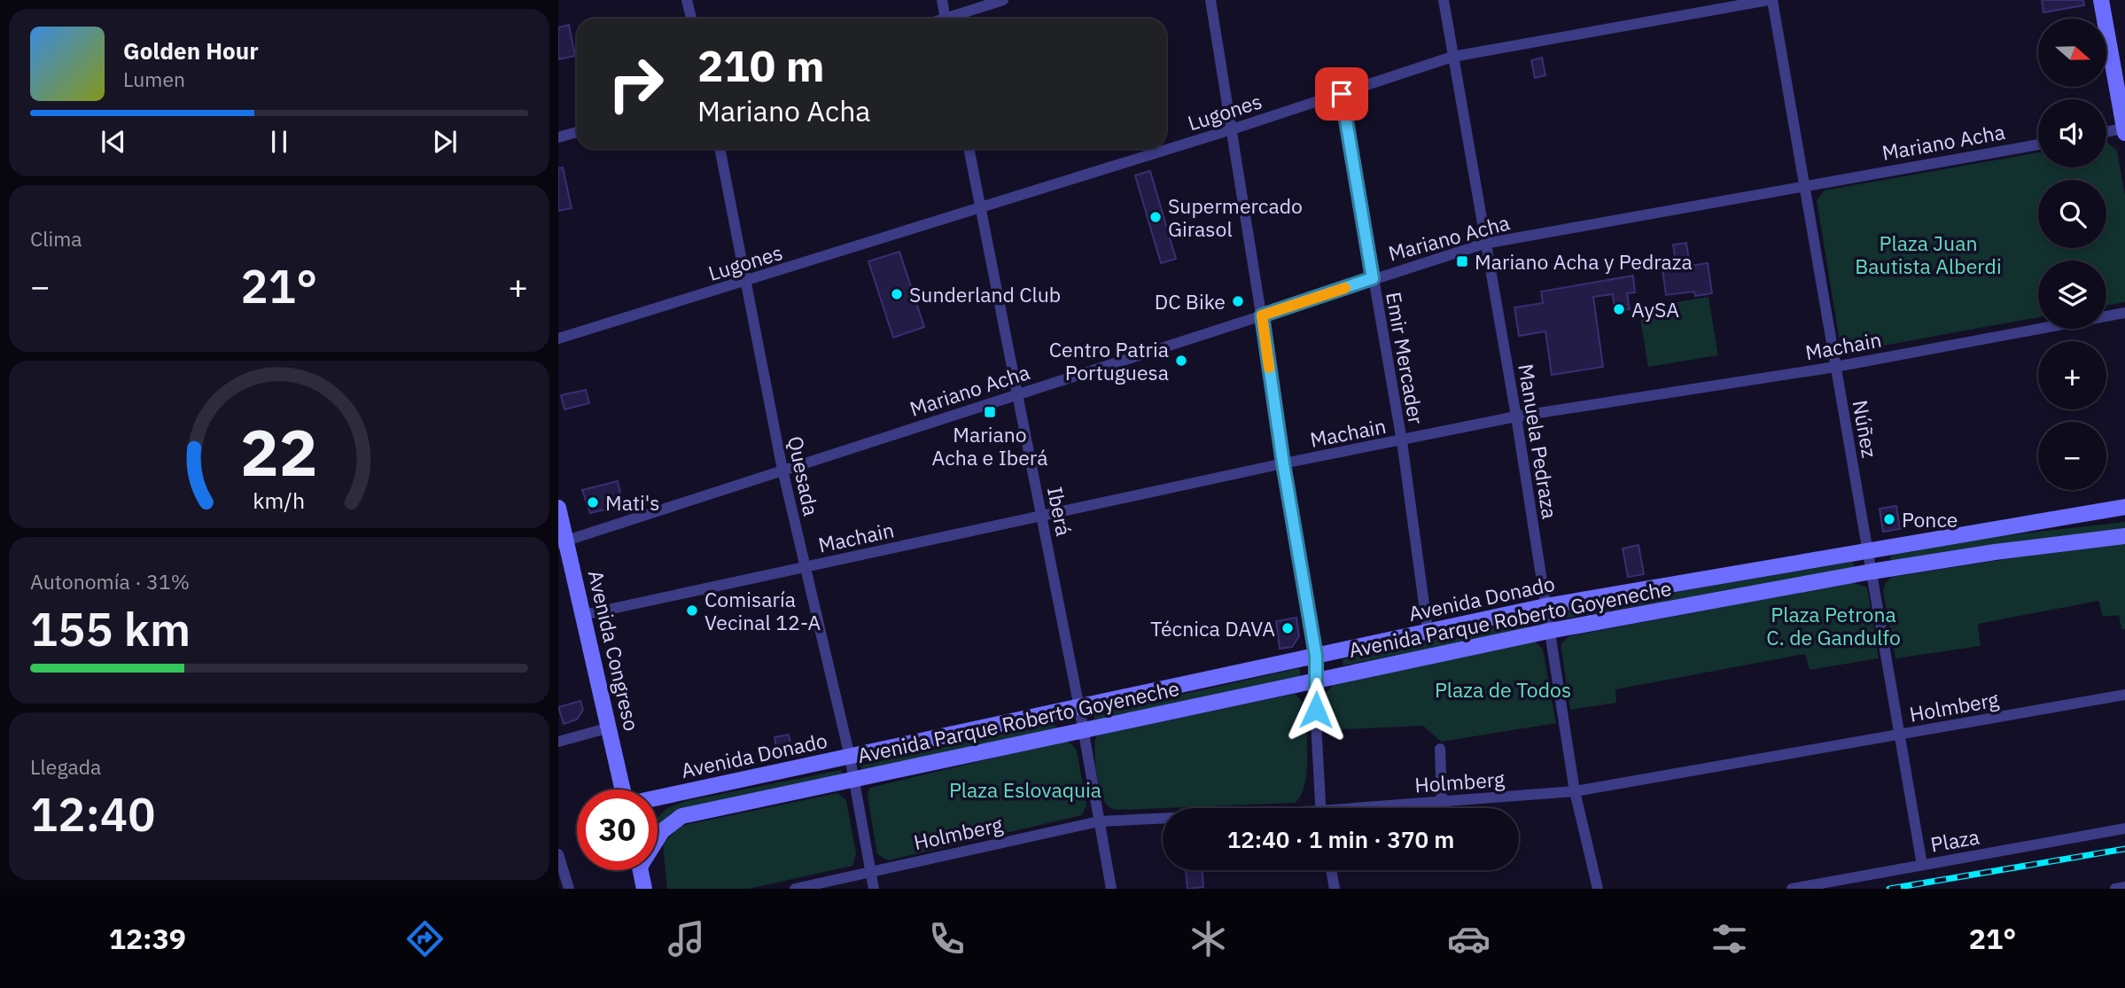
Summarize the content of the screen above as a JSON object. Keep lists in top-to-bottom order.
{
  "streets": {
    "main road": ["Avenida Donado", "Avenida Parque Roberto Goyeneche", "Avenida Congreso"],
    "street": [
      "Lugones",
      "Mariano Acha",
      "Machain",
      "Emir Mercader",
      "Núñez",
      "Manuela Pedraza",
      "Quesada",
      "Iberá",
      "Holmberg",
      "Plaza"
    ]
  },
  "crossings": [
    ["Lugones", "Emir Mercader"],
    ["Lugones", "Núñez"],
    ["Lugones", "Manuela Pedraza"],
    ["Lugones", "Quesada"],
    ["Lugones", "Iberá"],
    ["Mariano Acha", "Emir Mercader"],
    ["Mariano Acha", "Núñez"],
    ["Mariano Acha", "Manuela Pedraza"],
    ["Mariano Acha", "Quesada"],
    ["Mariano Acha", "Iberá"],
    ["Mariano Acha", "Avenida Congreso"],
    ["Machain", "Emir Mercader"],
    ["Machain", "Núñez"],
    ["Machain", "Manuela Pedraza"],
    ["Machain", "Quesada"],
    ["Machain", "Iberá"],
    ["Machain", "Avenida Congreso"],
    ["Emir Mercader", "Avenida Donado"],
    ["Núñez", "Avenida Donado"],
    ["Núñez", "Avenida Parque Roberto Goyeneche"],
    ["Núñez", "Holmberg"],
    ["Núñez", "Plaza"],
    ["Manuela Pedraza", "Avenida Donado"],
    ["Manuela Pedraza", "Avenida Parque Roberto Goyeneche"],
    ["Manuela Pedraza", "Holmberg"],
    ["Quesada", "Avenida Donado"],
    ["Quesada", "Avenida Parque Roberto Goyeneche"],
    ["Quesada", "Holmberg"],
    ["Iberá", "Avenida Donado"],
    ["Iberá", "Avenida Parque Roberto Goyeneche"],
    ["Iberá", "Holmberg"]
  ],
  "parks": [
    "Plaza Juan Bautista Alberdi",
    "Plaza Petrona C. de Gandulfo",
    "Plaza de Todos",
    "Plaza Eslovaquia"
  ],
  "places": {
    "other": [
      "Supermercado Girasol",
      "Sunderland Club",
      "DC Bike",
      "AySA",
      "Centro Patria Portuguesa",
      "Mati's",
      "Ponce",
      "Comisaría Vecinal 12-A",
      "Técnica DAVA"
    ],
    "transit": ["Mariano Acha y Pedraza", "Mariano Acha e Iberá"]
  },
  "north": "right",
  "page": {
    "map_buttons": ["+", "−"],
    "turn": ["210 m", "Mariano Acha"],
    "song": ["Golden Hour", "Lumen"],
    "tile": [
      "Clima",
      ["Autonomía · 31%", "155 km"],
      ["Llegada", "12:40"]
    ],
    "heat": ["−", "21°", "+"],
    "limit": "30",
    "trip": "12:40 · 1 min · 370 m",
    "tabs": ["12:39", "21°"],
    "gauge": ["22", "km/h"]
  }
}
